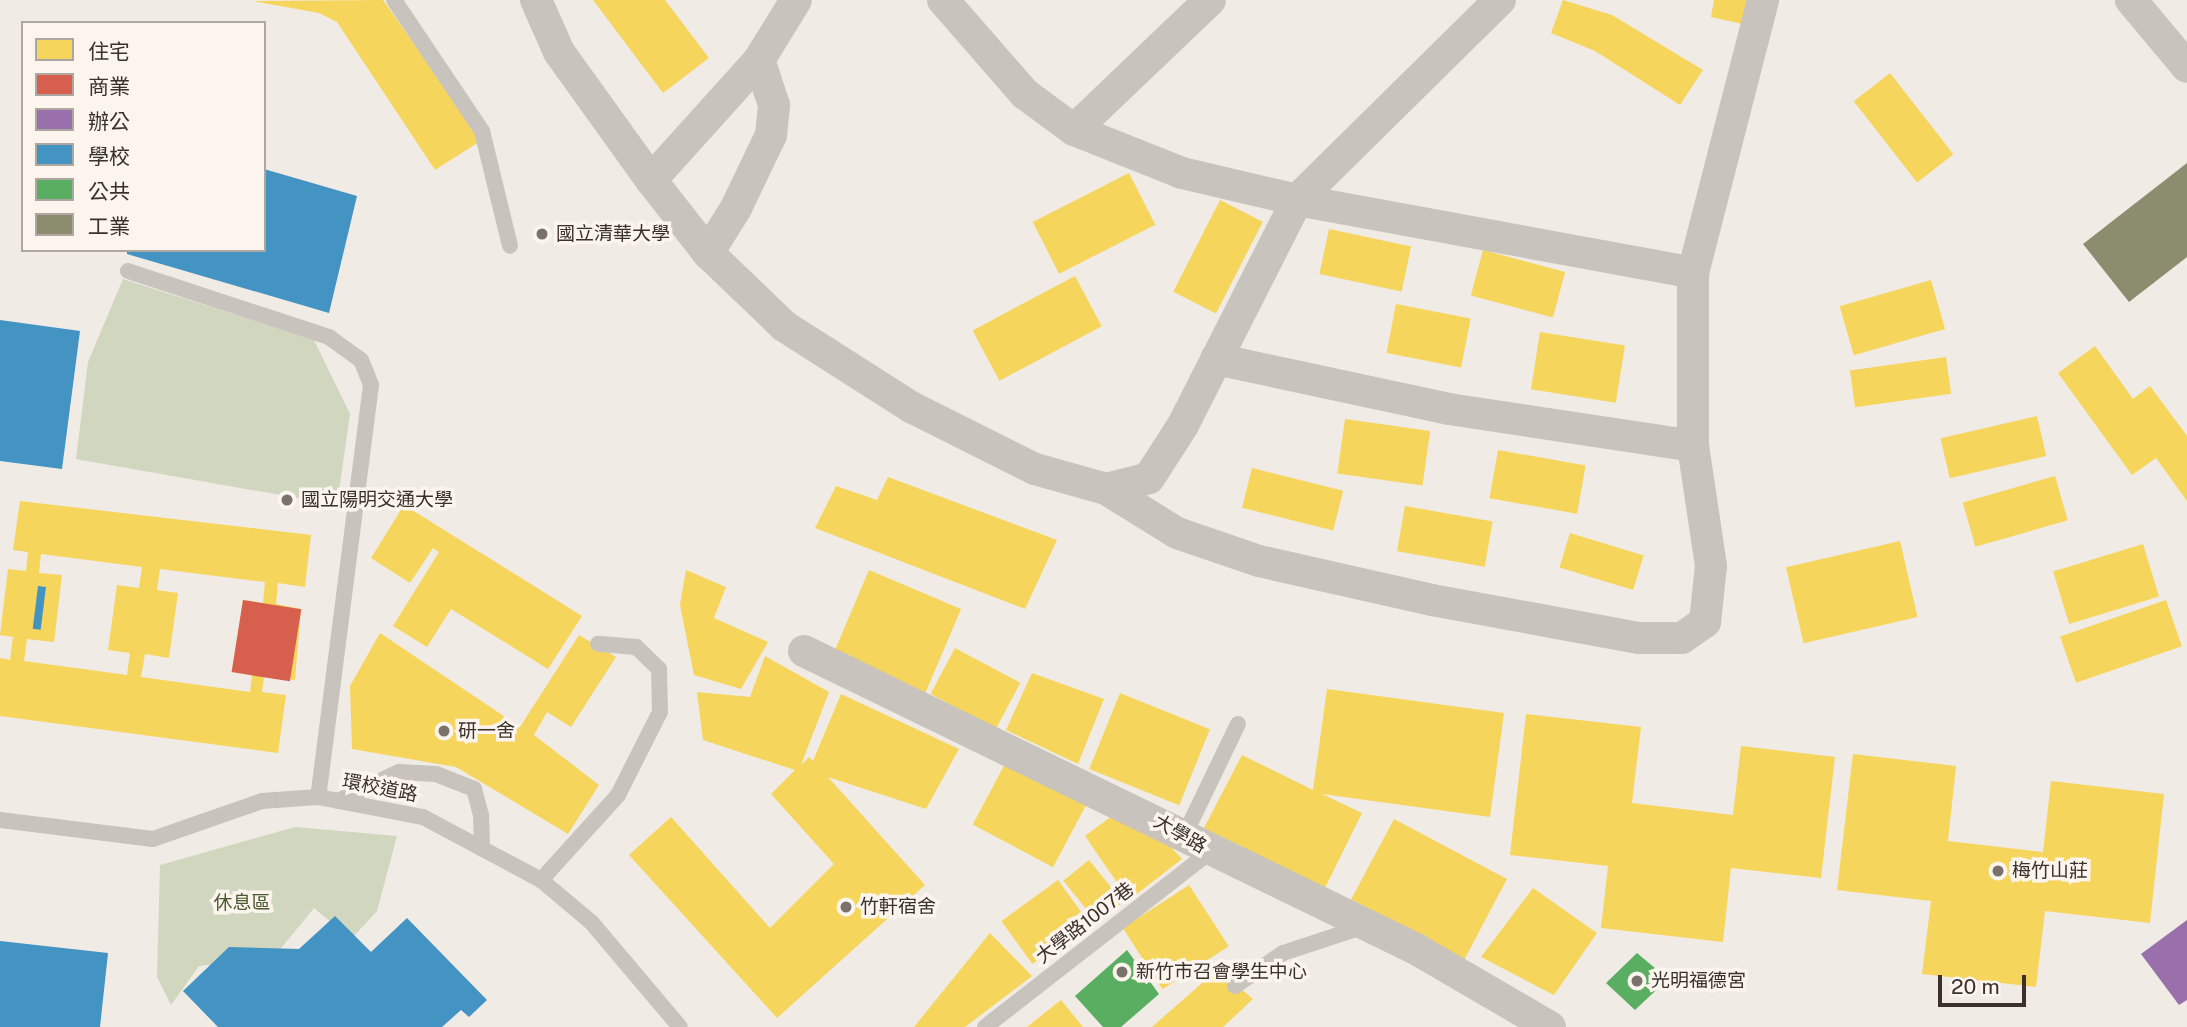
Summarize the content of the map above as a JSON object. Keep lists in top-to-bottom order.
{
  "streets": {
    "street": ["大學路"],
    "lane": ["環校道路", "大學路1007巷"]
  },
  "crossings": [
    ["大學路", "大學路1007巷"]
  ],
  "parks": ["休息區"],
  "places": [
    "國立清華大學",
    "國立陽明交通大學",
    "研一舍",
    "梅竹山莊",
    "竹軒宿舍",
    "新竹市召會學生中心",
    "光明福德宮"
  ],
  "legend": [
    "住宅",
    "商業",
    "辦公",
    "學校",
    "公共",
    "工業"
  ],
  "scale_bar": "20 m"
}
